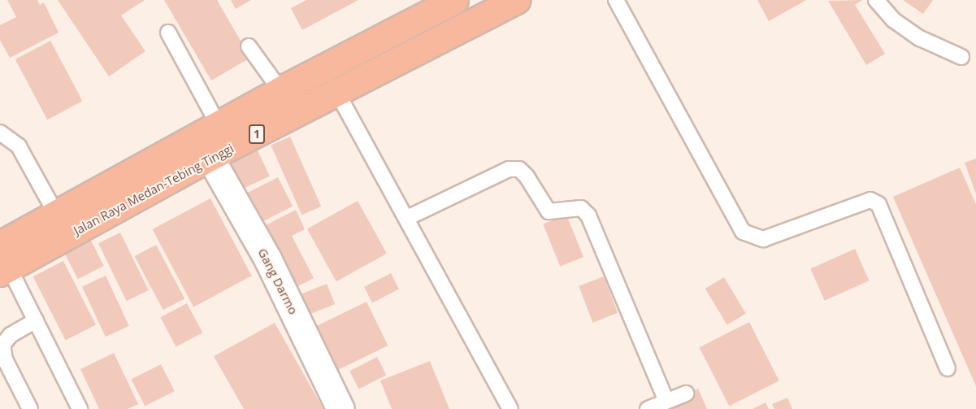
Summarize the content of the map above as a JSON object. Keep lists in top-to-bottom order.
{
  "streets": {
    "highway": ["1", "Jalan Raya Medan-Tebing Tinggi"],
    "street": ["Gang Darmo"]
  },
  "crossings": [
    ["Jalan Raya Medan-Tebing Tinggi", "Gang Darmo"]
  ]
}
